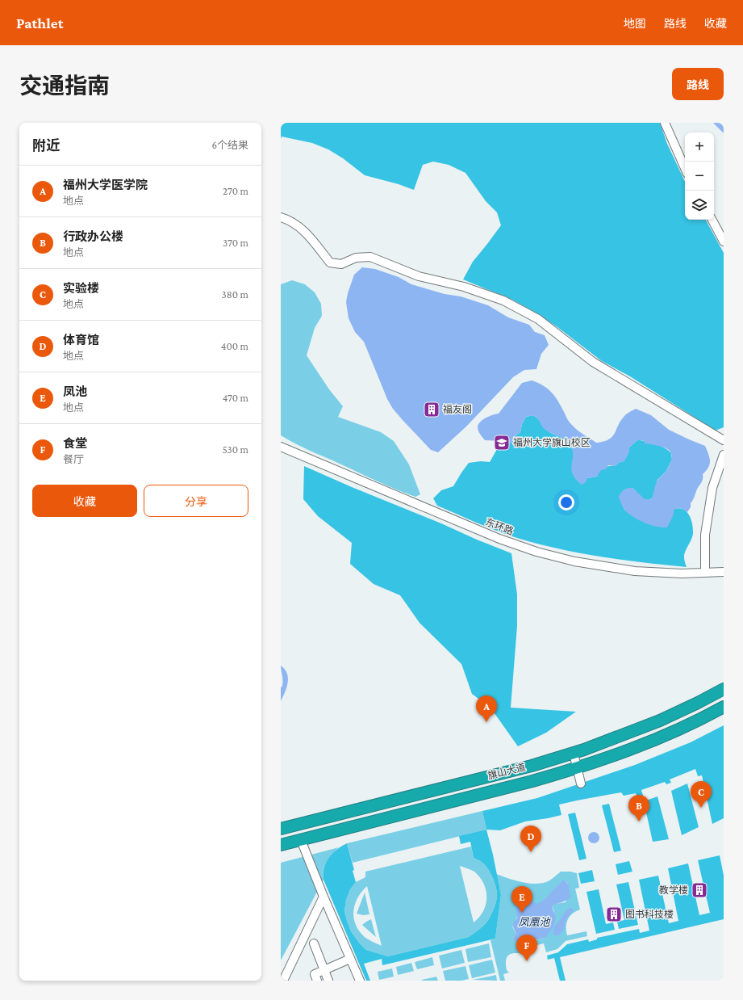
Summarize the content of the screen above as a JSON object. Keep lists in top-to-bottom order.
{
  "streets": {
    "highway": ["旗山大道"],
    "street": ["东环路"]
  },
  "water": ["凤凰池"],
  "places": {
    "building": ["福友阁", "教学楼", "图书科技楼"],
    "school or university": ["福州大学旗山校区"]
  },
  "page": {
    "header": "Pathlet",
    "nav": ["地图", "路线", "收藏"],
    "title": "交通指南",
    "buttons": [
      "路线",
      ["收藏", "分享"]
    ],
    "heading": ["附近", "6个结果"],
    "map_buttons": ["+", "−"],
    "list": [
      {
        "mark": "A",
        "name": "福州大学医学院",
        "note": "地点",
        "value": "270 m"
      },
      {
        "mark": "B",
        "name": "行政办公楼",
        "note": "地点",
        "value": "370 m"
      },
      {
        "mark": "C",
        "name": "实验楼",
        "note": "地点",
        "value": "380 m"
      },
      {
        "mark": "D",
        "name": "体育馆",
        "note": "地点",
        "value": "400 m"
      },
      {
        "mark": "E",
        "name": "凤池",
        "note": "地点",
        "value": "470 m"
      },
      {
        "mark": "F",
        "name": "食堂",
        "note": "餐厅",
        "value": "530 m"
      }
    ],
    "pins": [
      "A",
      "C",
      "B",
      "D",
      "E",
      "F"
    ]
  }
}
